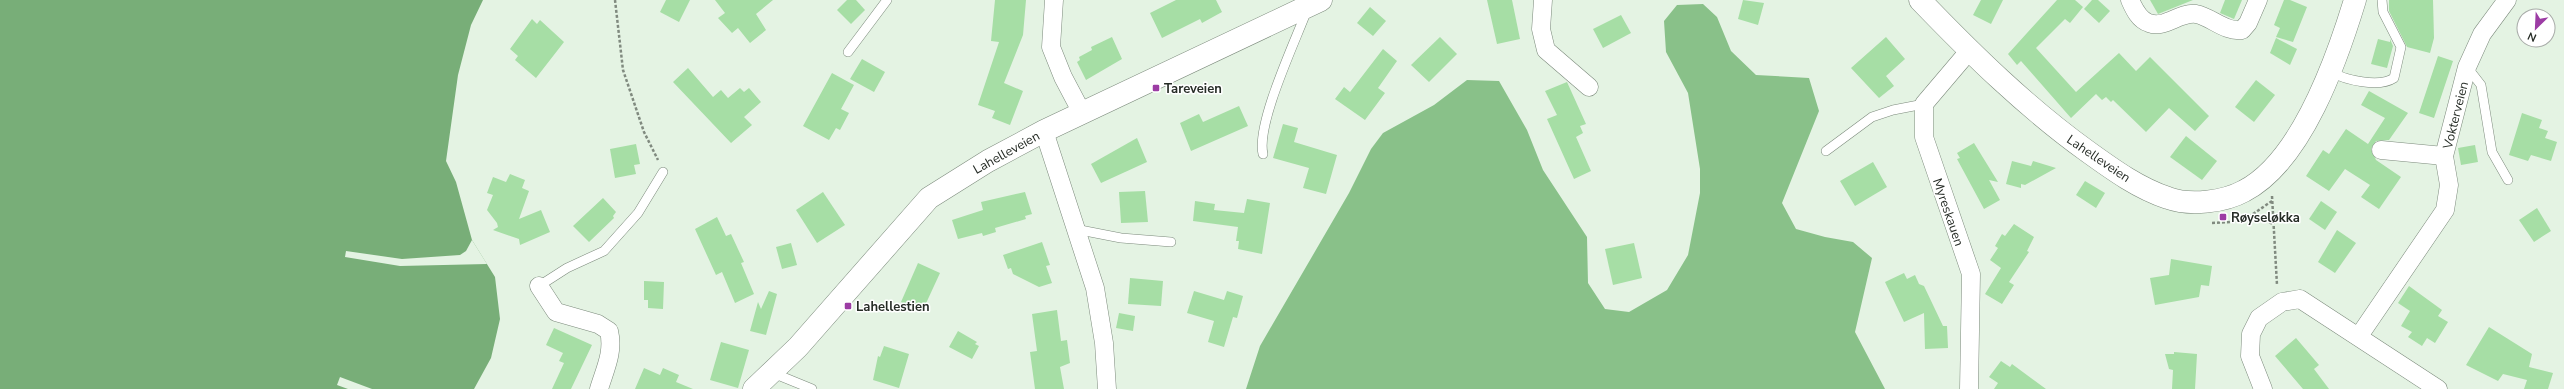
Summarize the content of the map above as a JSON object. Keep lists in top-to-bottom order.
{
  "streets": {
    "street": ["Vokterveien", "Lahelleveien", "Myreskauen"]
  },
  "places": {
    "transit": ["Tareveien", "Røyseløkka", "Lahellestien"]
  },
  "north": "bottom left"
}
